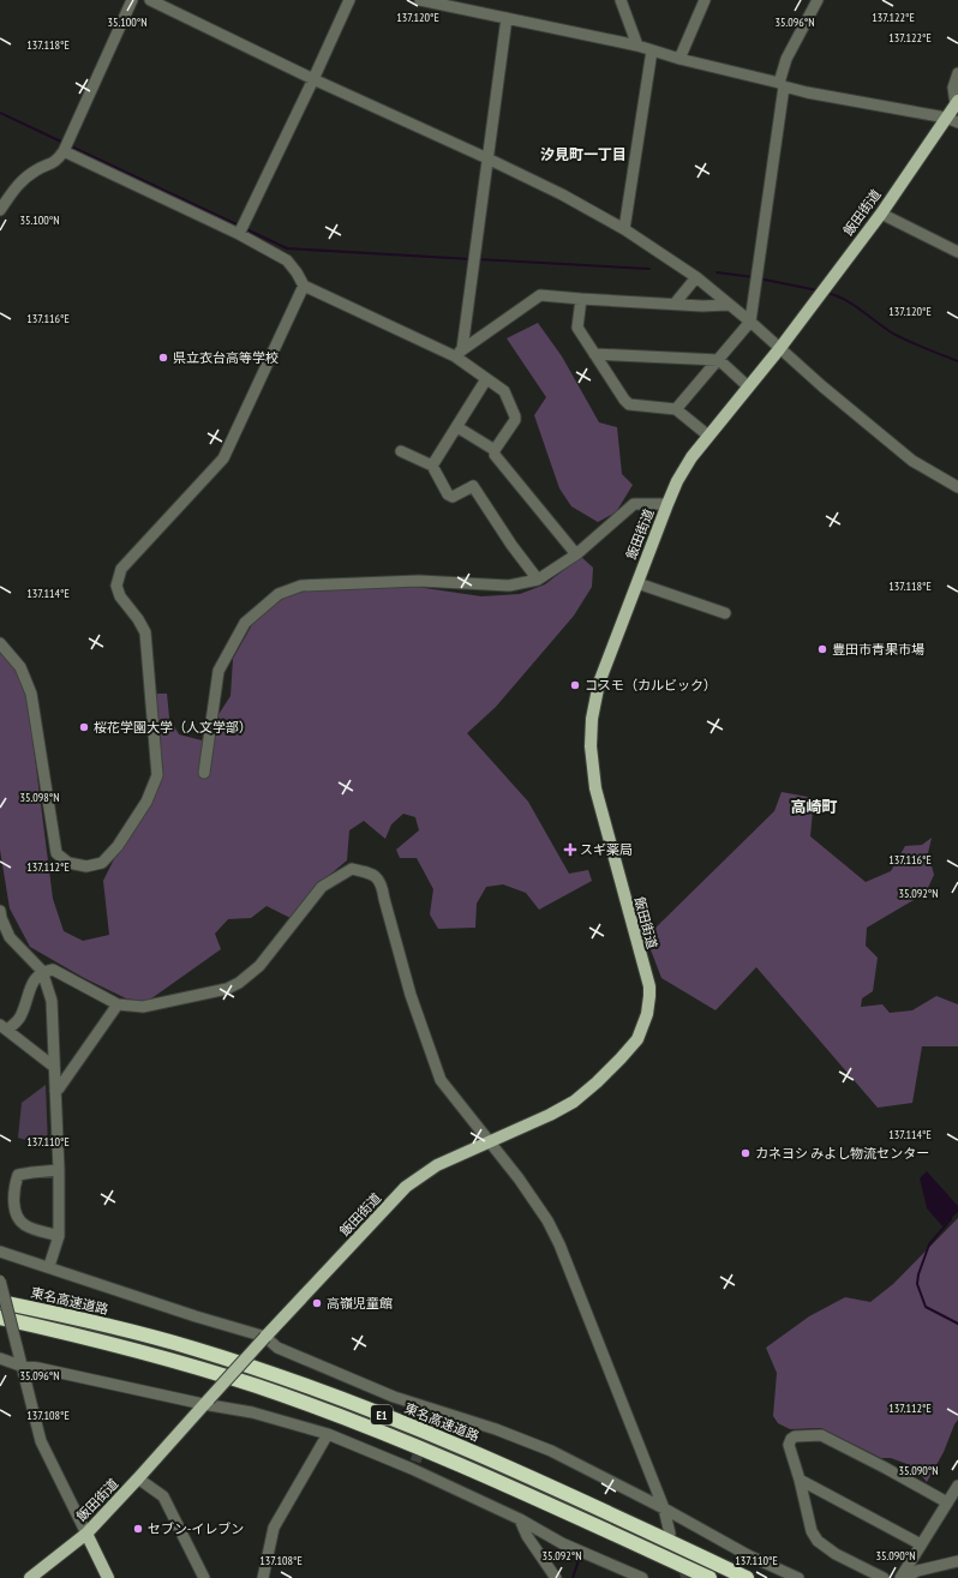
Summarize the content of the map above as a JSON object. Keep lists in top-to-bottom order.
{
  "streets": {
    "highway": ["東名高速道路", "E1"],
    "main road": ["飯田街道"]
  },
  "districts": ["汐見町一丁目", "高崎町"],
  "places": {
    "other": [
      "県立衣台高等学校",
      "豊田市青果市場",
      "コスモ（カルビック）",
      "桜花学園大学（人文学部）",
      "カネヨシ みよし物流センター",
      "高嶺児童館",
      "セブン-イレブン"
    ],
    "health": ["スギ薬局"]
  },
  "coordinates": [
    "137.122°E",
    "137.120°E",
    "35.100°N",
    "35.096°N",
    "137.118°E",
    "137.116°E",
    "137.114°E",
    "35.098°N",
    "137.112°E",
    "35.092°N",
    "137.110°E",
    "137.108°E",
    "35.090°N"
  ]
}
